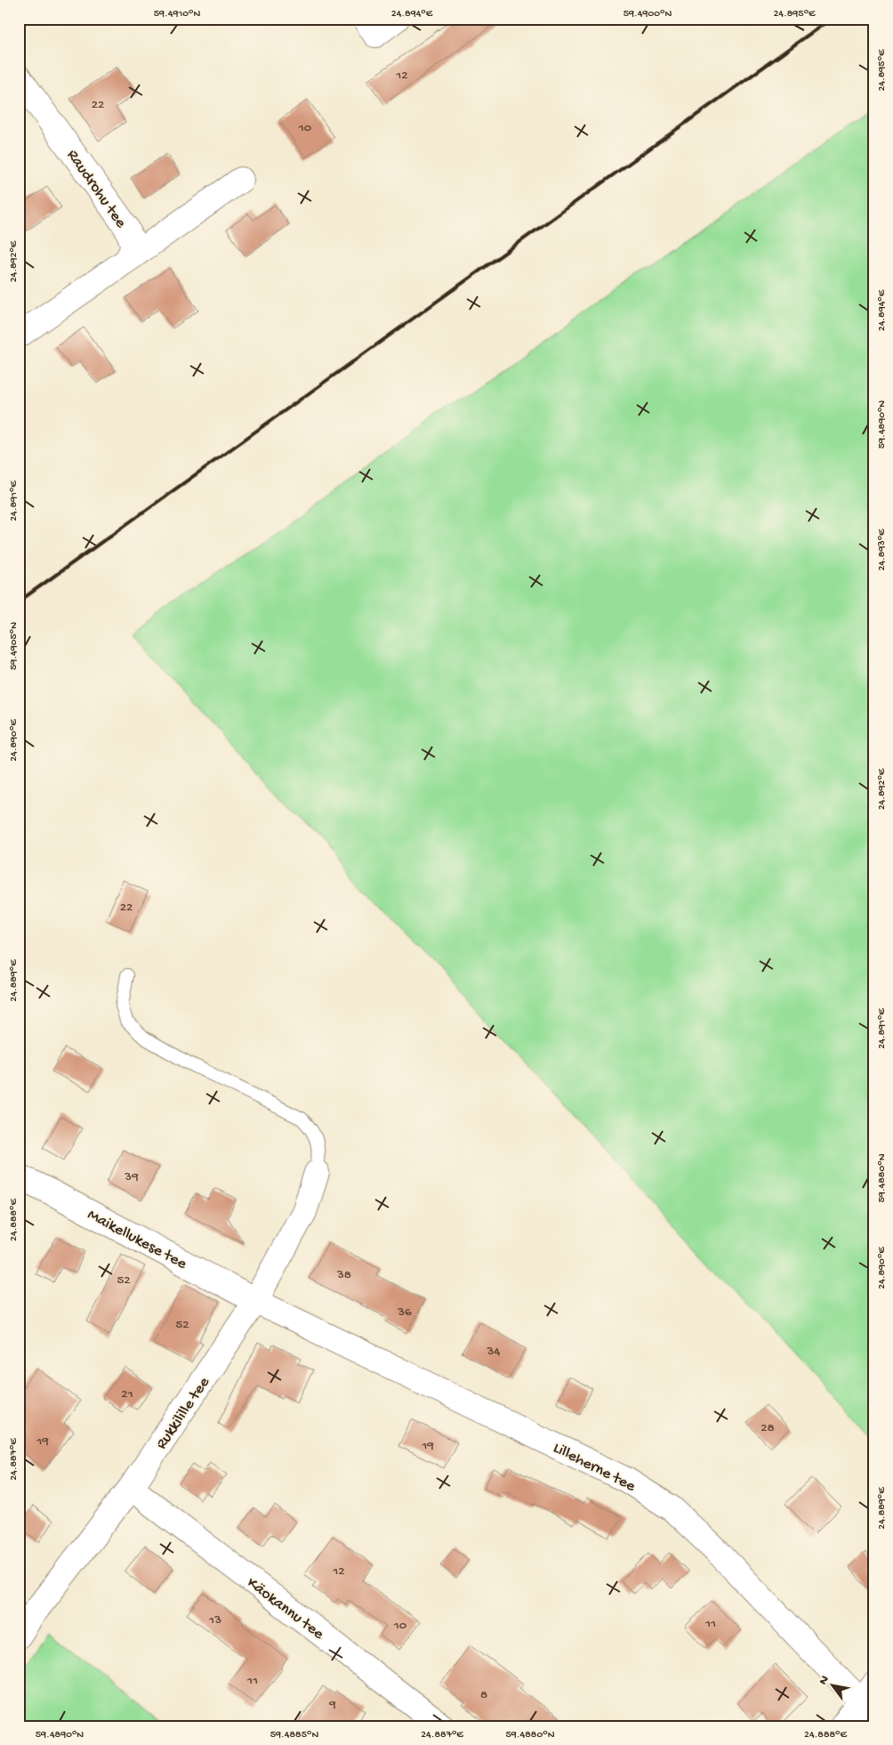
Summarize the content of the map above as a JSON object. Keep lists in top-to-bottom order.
{
  "streets": {
    "street": [
      "Raudrohu tee",
      "Maikellukese tee",
      "Rukkilille tee",
      "Lilleherne tee",
      "Käokannu tee"
    ]
  },
  "crossings": [
    ["Maikellukese tee", "Rukkilille tee"],
    ["Maikellukese tee", "Lilleherne tee"],
    ["Rukkilille tee", "Lilleherne tee"],
    ["Rukkilille tee", "Käokannu tee"]
  ],
  "house_numbers": [
    "12",
    "22",
    "10",
    "22",
    "39",
    "38",
    "52",
    "36",
    "52",
    "34",
    "21",
    "28",
    "19",
    "19",
    "12",
    "13",
    "11",
    "10",
    "11",
    "8",
    "9"
  ],
  "north": "top left",
  "coordinates": [
    "59.4910°N",
    "24.894°E",
    "59.4900°N",
    "24.895°E",
    "24.892°E",
    "59.4890°N",
    "24.891°E",
    "24.893°E",
    "59.4905°N",
    "24.890°E",
    "24.889°E",
    "59.4880°N",
    "24.888°E",
    "24.887°E",
    "59.4885°N"
  ]
}
